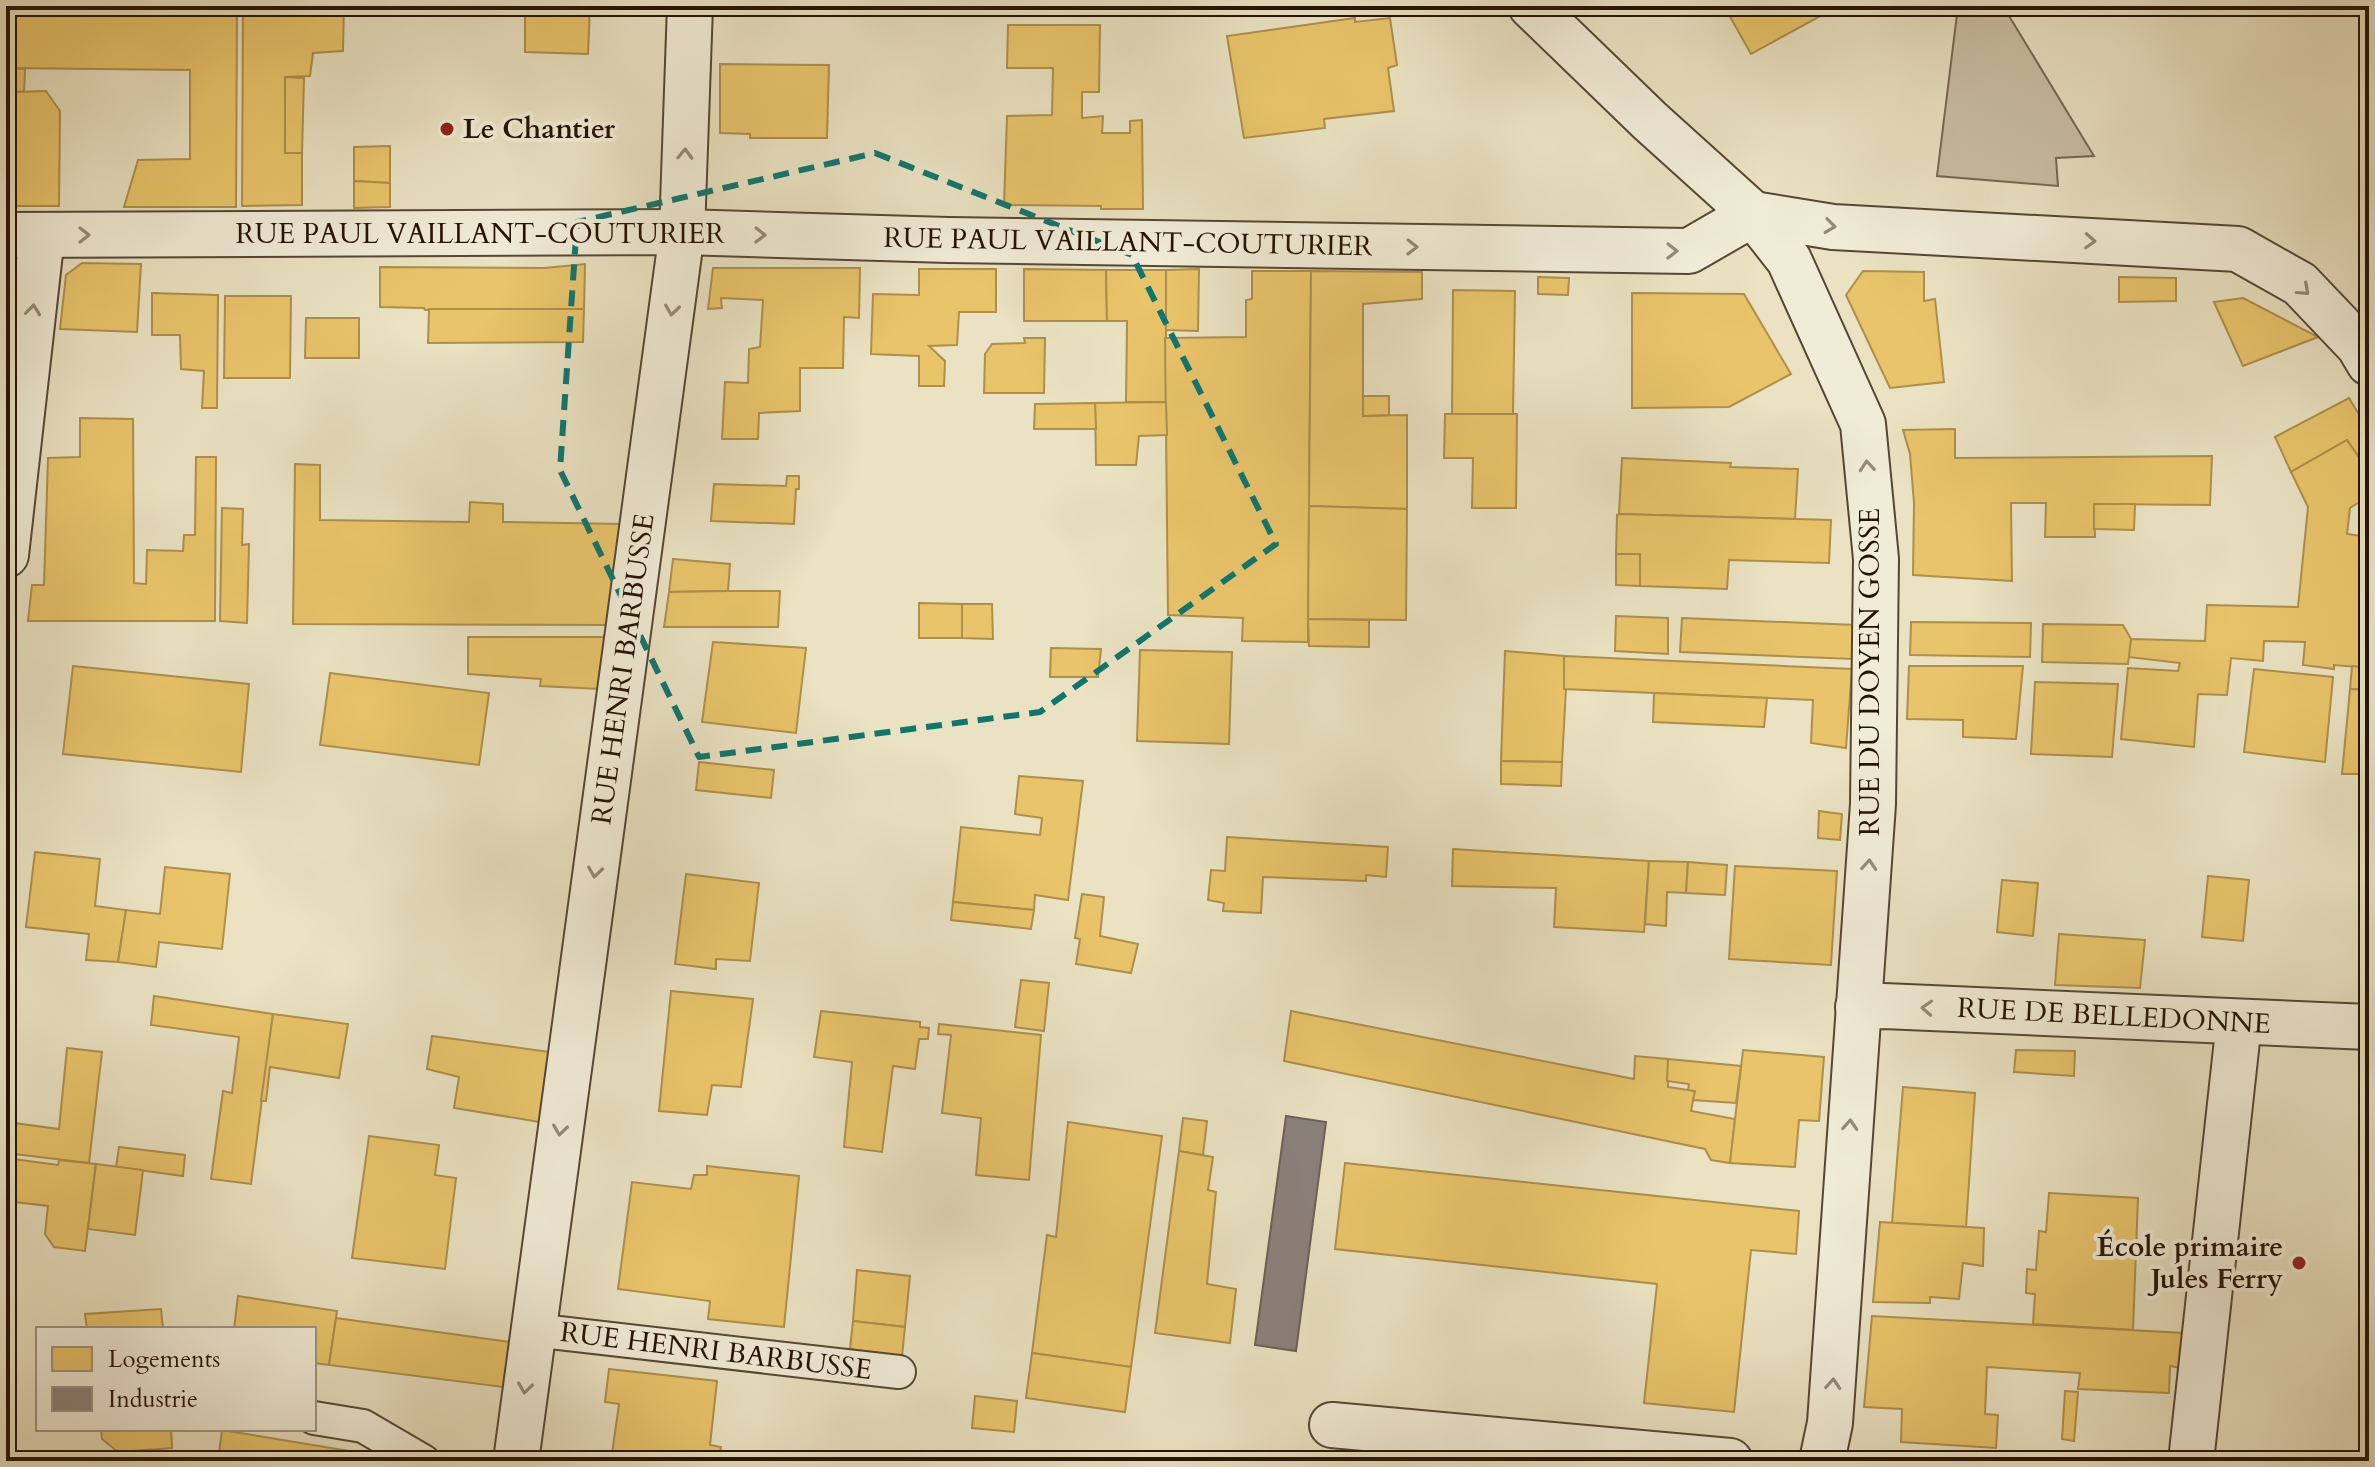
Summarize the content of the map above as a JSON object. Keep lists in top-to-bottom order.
{
  "streets": {
    "street": [
      "RUE PAUL VAILLANT-COUTURIER",
      "RUE HENRI BARBUSSE",
      "RUE DU DOYEN GOSSE",
      "RUE DE BELLEDONNE"
    ]
  },
  "crossings": [
    ["RUE PAUL VAILLANT-COUTURIER", "RUE HENRI BARBUSSE"],
    ["RUE PAUL VAILLANT-COUTURIER", "RUE DU DOYEN GOSSE"],
    ["RUE DU DOYEN GOSSE", "RUE DE BELLEDONNE"]
  ],
  "one_way": ["RUE PAUL VAILLANT-COUTURIER", "RUE DE BELLEDONNE"],
  "places": ["Le Chantier", "École primaire Jules Ferry"],
  "legend": ["Logements", "Industrie"]
}
